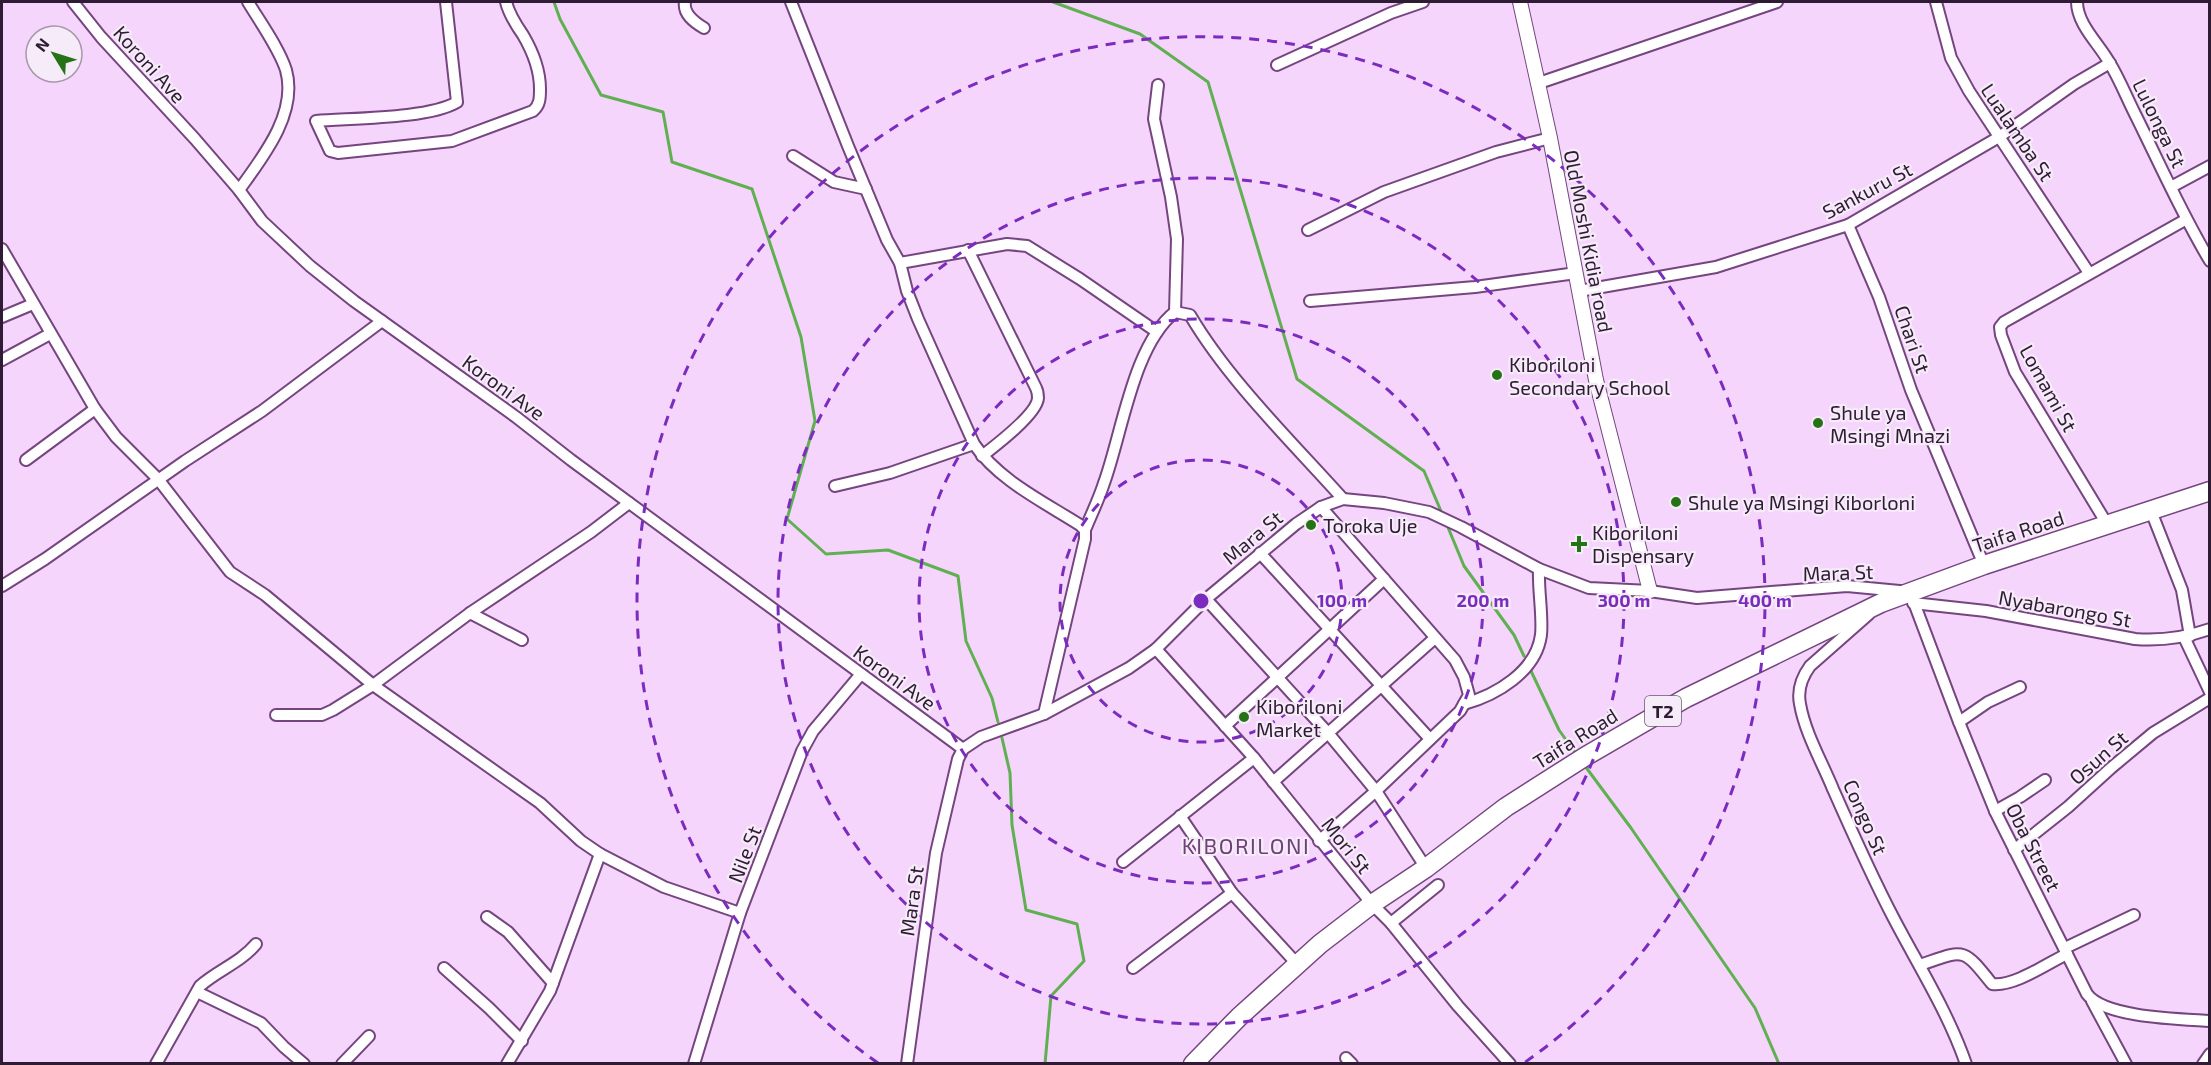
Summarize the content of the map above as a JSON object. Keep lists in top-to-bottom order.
{
  "streets": {
    "highway": ["Taifa Road", "T2"],
    "street": [
      "Koroni Ave",
      "Lulonga St",
      "Lualamba St",
      "Sankuru St",
      "Old Moshi Kidia road",
      "Chari St",
      "Lomami St",
      "Mara St",
      "Nyabarongo St",
      "Osun St",
      "Congo St",
      "Mori St",
      "Oba Street",
      "Nile St"
    ]
  },
  "crossings": [
    ["Koroni Ave", "Mara St"],
    ["Koroni Ave", "Nile St"],
    ["Lulonga St", "Sankuru St"],
    ["Lulonga St", "Lomami St"],
    ["Lualamba St", "Sankuru St"],
    ["Lualamba St", "Lomami St"],
    ["Sankuru St", "Old Moshi Kidia road"],
    ["Sankuru St", "Chari St"],
    ["Old Moshi Kidia road", "Mara St"],
    ["Chari St", "Taifa Road"],
    ["Lomami St", "Taifa Road"],
    ["Taifa Road", "Mara St"],
    ["Taifa Road", "Nyabarongo St"],
    ["Taifa Road", "Congo St"],
    ["Taifa Road", "Mori St"],
    ["Taifa Road", "Oba Street"],
    ["Mara St", "Nyabarongo St"],
    ["Mara St", "Mori St"],
    ["Mara St", "Oba Street"],
    ["Nyabarongo St", "Oba Street"],
    ["Osun St", "Oba Street"]
  ],
  "districts": ["KIBORILONI"],
  "places": {
    "other": [
      "Kiboriloni Secondary School",
      "Shule ya Msingi Mnazi",
      "Shule ya Msingi Kiborloni",
      "Toroka Uje",
      "Kiboriloni Market"
    ],
    "health": ["Kiboriloni Dispensary"]
  },
  "north": "top left",
  "rings": [
    "100 m",
    "200 m",
    "300 m",
    "400 m"
  ]
}
